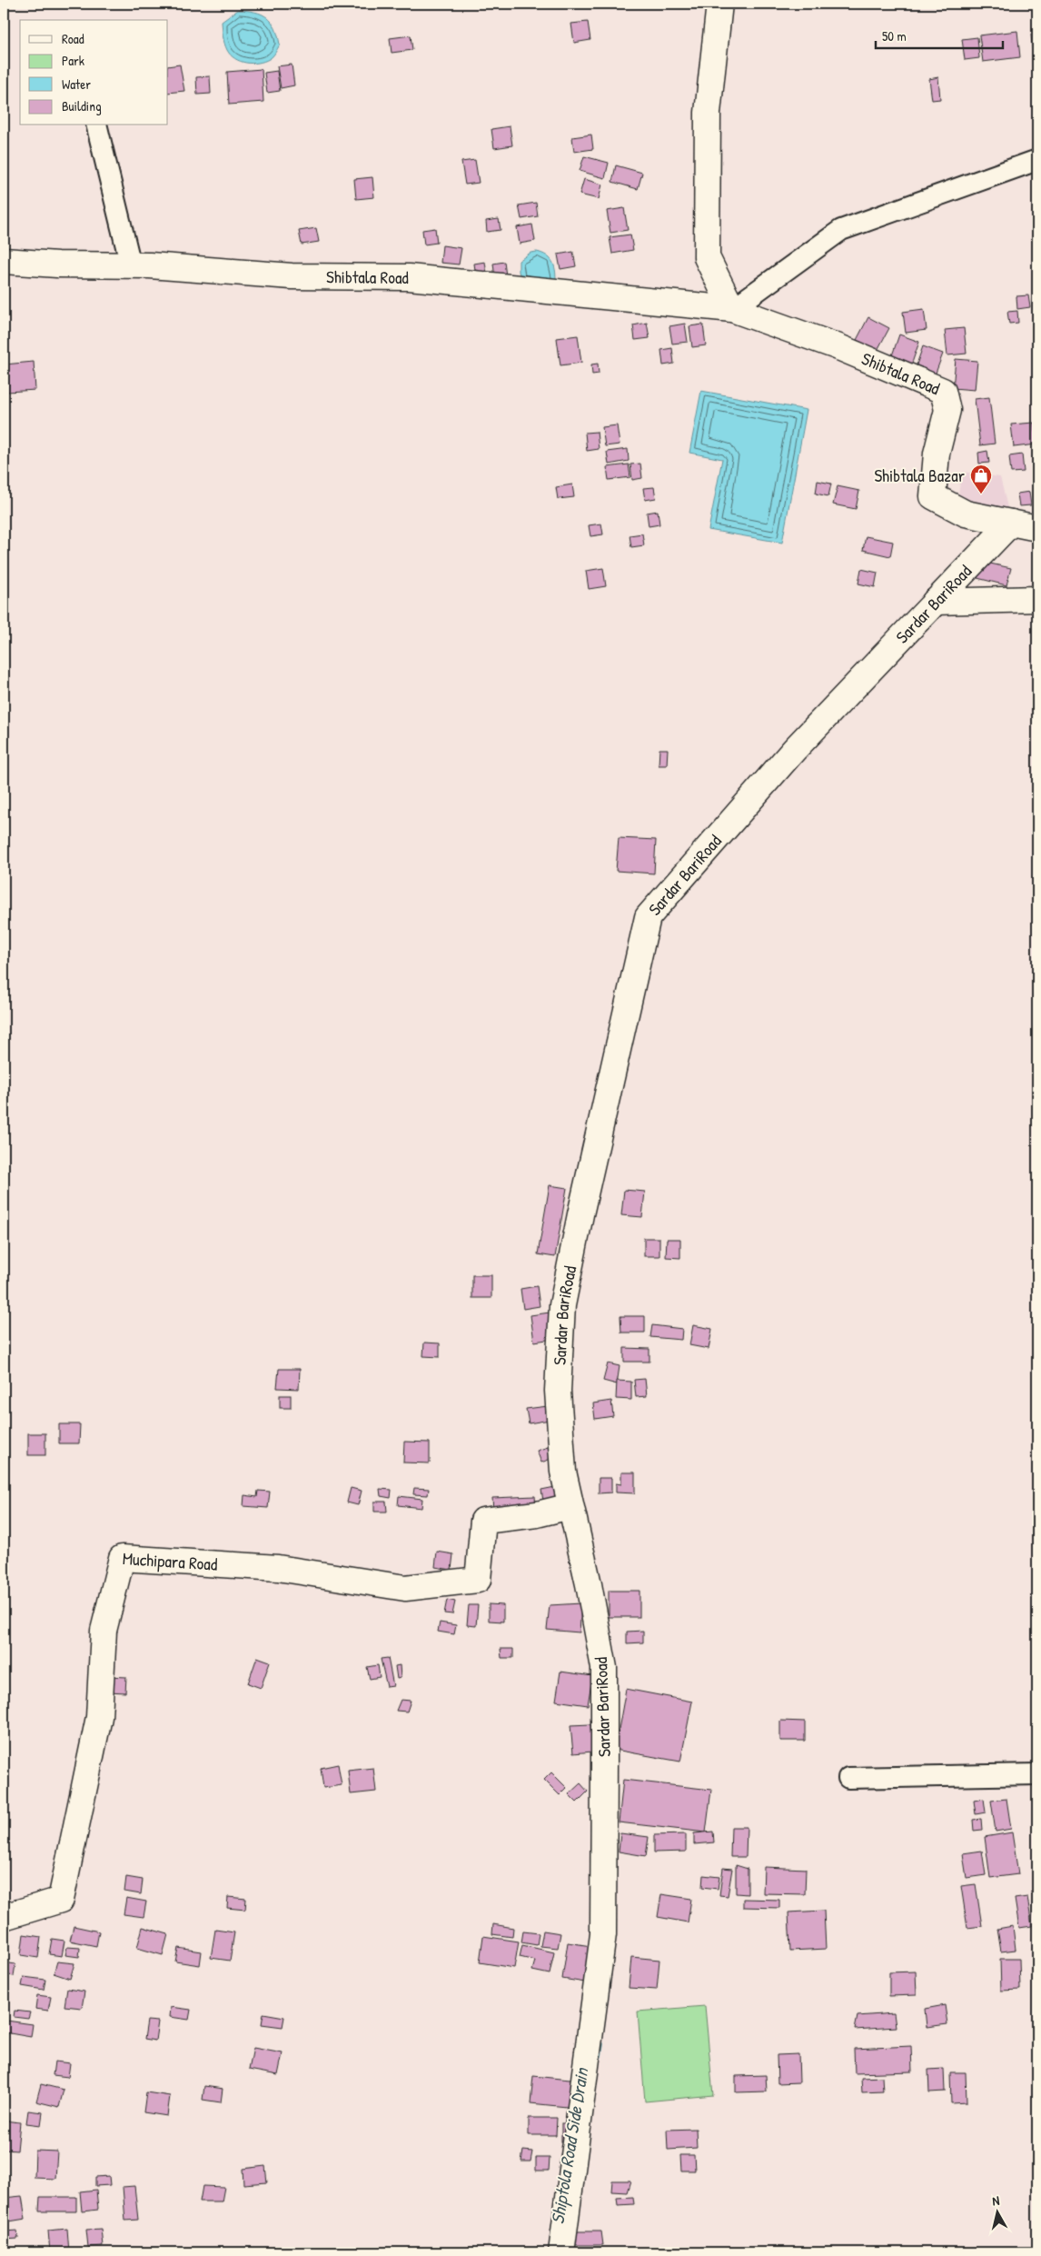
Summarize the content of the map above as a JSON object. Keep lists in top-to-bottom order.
{
  "streets": {
    "street": ["Shibtala Road", "Sardar BariRoad", "Muchipara Road"]
  },
  "crossings": [
    ["Shibtala Road", "Sardar BariRoad"],
    ["Sardar BariRoad", "Muchipara Road"]
  ],
  "water": ["Shiptola Road Side Drain"],
  "places": {
    "shop": ["Shibtala Bazar"]
  },
  "legend": [
    "Road",
    "Park",
    "Water",
    "Building"
  ],
  "scale_bar": "50 m",
  "north": "top"
}
